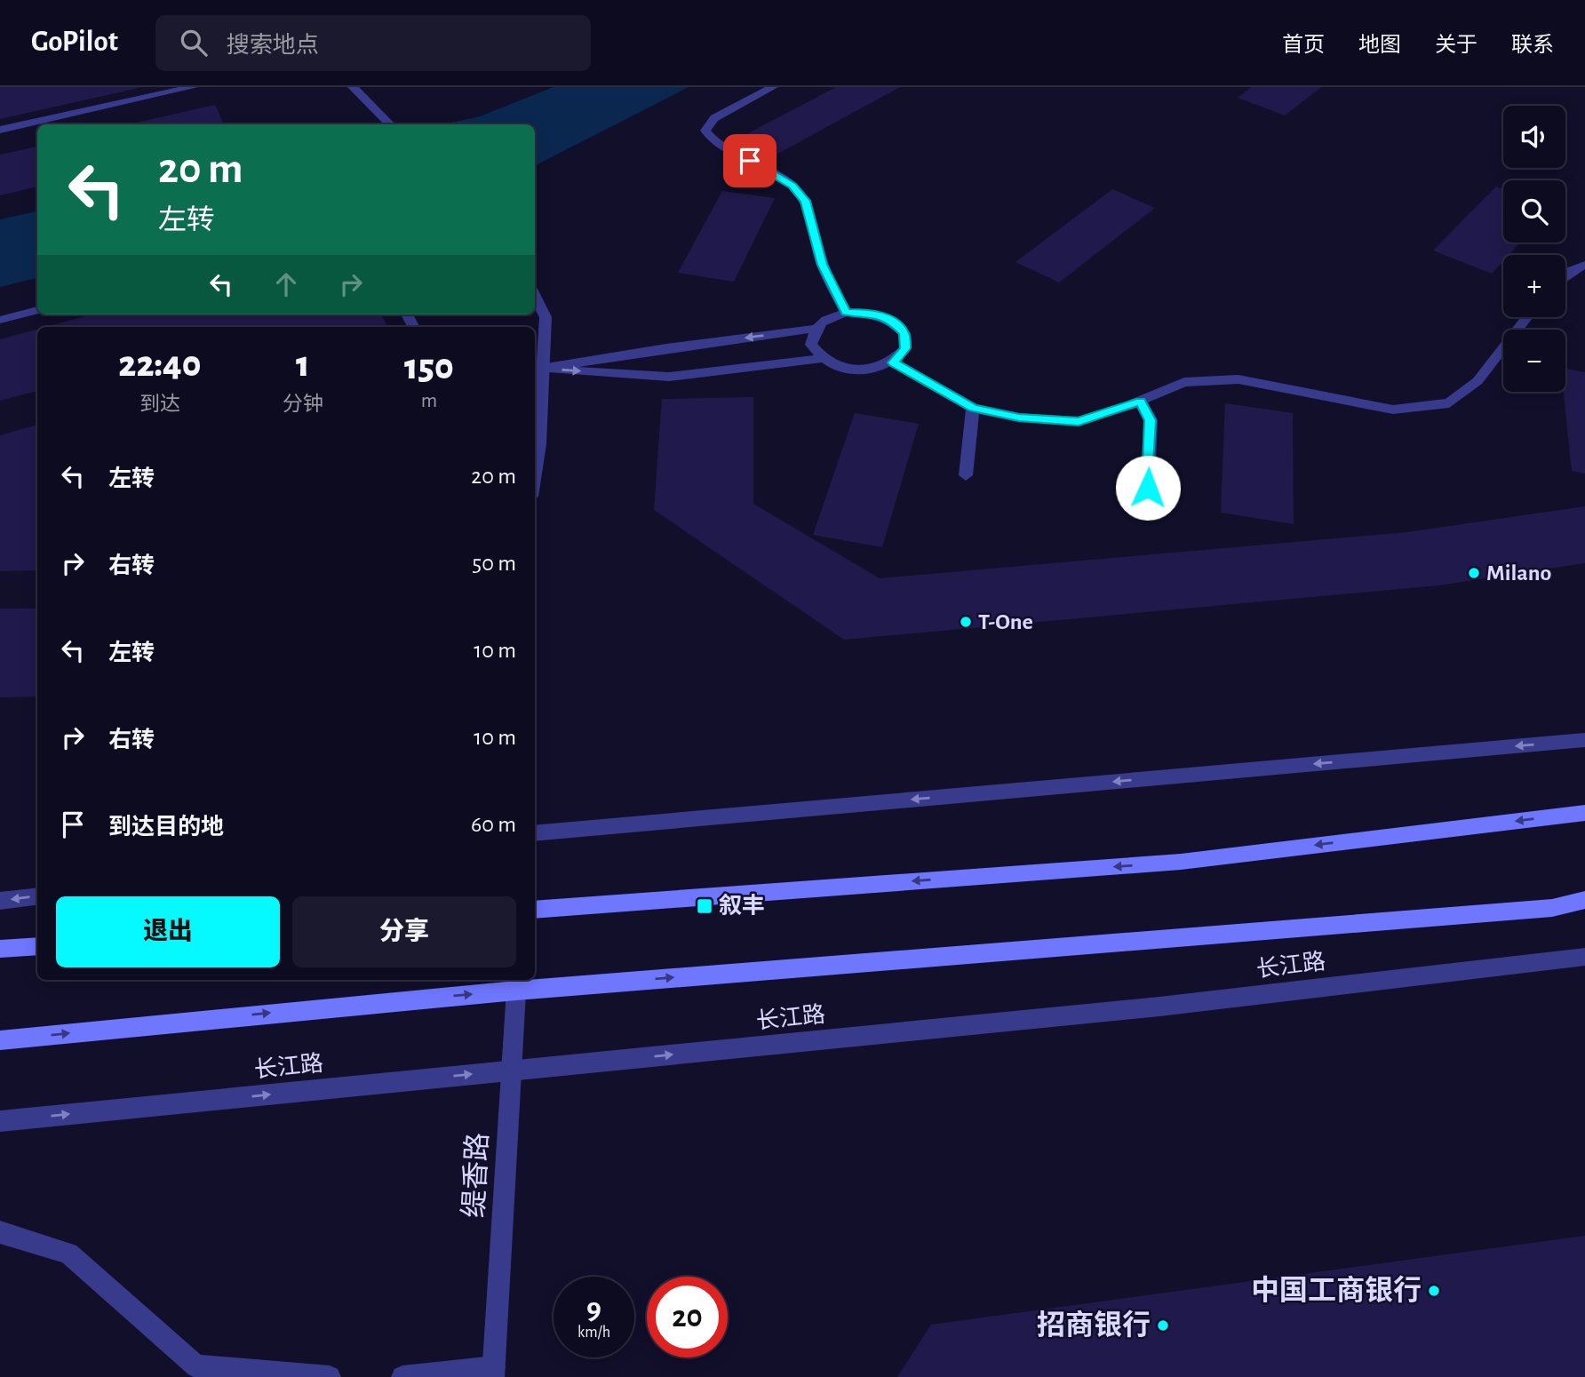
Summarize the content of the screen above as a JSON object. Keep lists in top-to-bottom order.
{
  "streets": {
    "main road": ["长江路"],
    "street": ["缇香路"]
  },
  "crossings": [
    ["长江路", "缇香路"]
  ],
  "places": {
    "other": [
      "Milano",
      "T-One",
      "中国工商银行",
      "招商银行"
    ],
    "transit": ["叙丰"]
  },
  "page": {
    "header": "GoPilot",
    "search": "搜索地点",
    "nav": [
      "首页",
      "地图",
      "关于",
      "联系"
    ],
    "map_buttons": ["+", "−"],
    "turn": ["20 m", "左转"],
    "eta": [
      "22:40",
      "到达",
      "1",
      "分钟",
      "150",
      "m"
    ],
    "list": [
      {
        "name": "左转",
        "value": "20 m"
      },
      {
        "name": "右转",
        "value": "50 m"
      },
      {
        "name": "左转",
        "value": "10 m"
      },
      {
        "name": "右转",
        "value": "10 m"
      },
      {
        "name": "到达目的地",
        "value": "60 m"
      }
    ],
    "buttons": ["退出", "分享"],
    "speed": "9 km/h",
    "limit": "20"
  }
}
